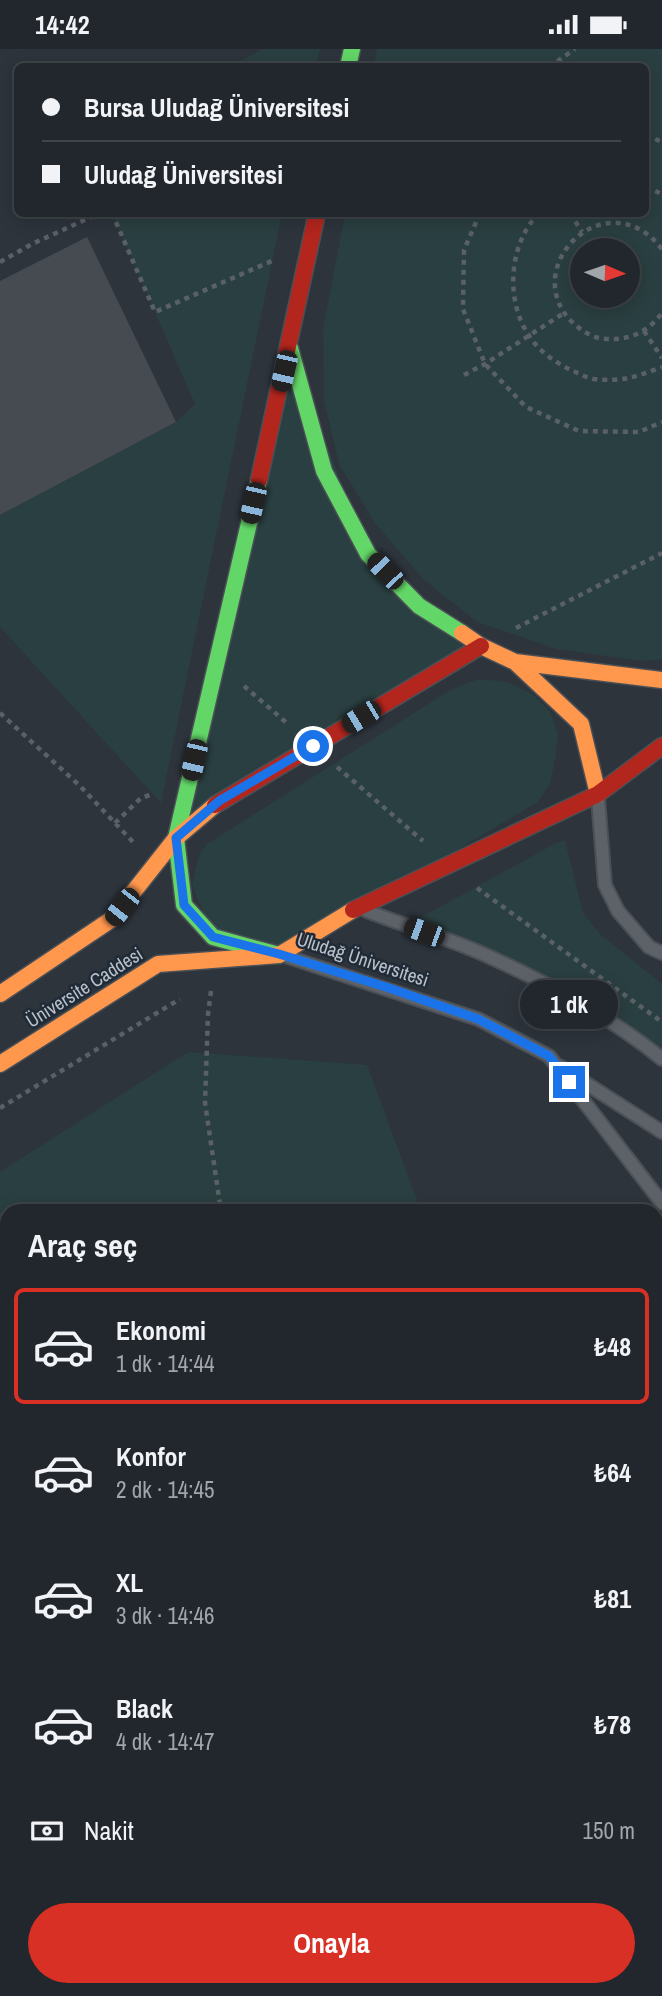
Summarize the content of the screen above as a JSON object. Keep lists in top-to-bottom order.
{
  "streets": {
    "street": ["Uludağ Üniversitesi", "Üniversite Caddesi"]
  },
  "crossings": [
    ["Uludağ Üniversitesi", "Üniversite Caddesi"]
  ],
  "north": "right",
  "page": {
    "status": "14:42",
    "banner": ["Bursa Uludağ Üniversitesi", "Uludağ Üniversitesi"],
    "bubble": "1 dk",
    "heading": "Araç seç",
    "list": [
      {
        "name": "Ekonomi",
        "note": "1 dk · 14:44",
        "value": "₺48"
      },
      {
        "name": "Konfor",
        "note": "2 dk · 14:45",
        "value": "₺64"
      },
      {
        "name": "XL",
        "note": "3 dk · 14:46",
        "value": "₺81"
      },
      {
        "name": "Black",
        "note": "4 dk · 14:47",
        "value": "₺78"
      }
    ],
    "pay": ["Nakit", "150 m"],
    "buttons": "Onayla"
  }
}
